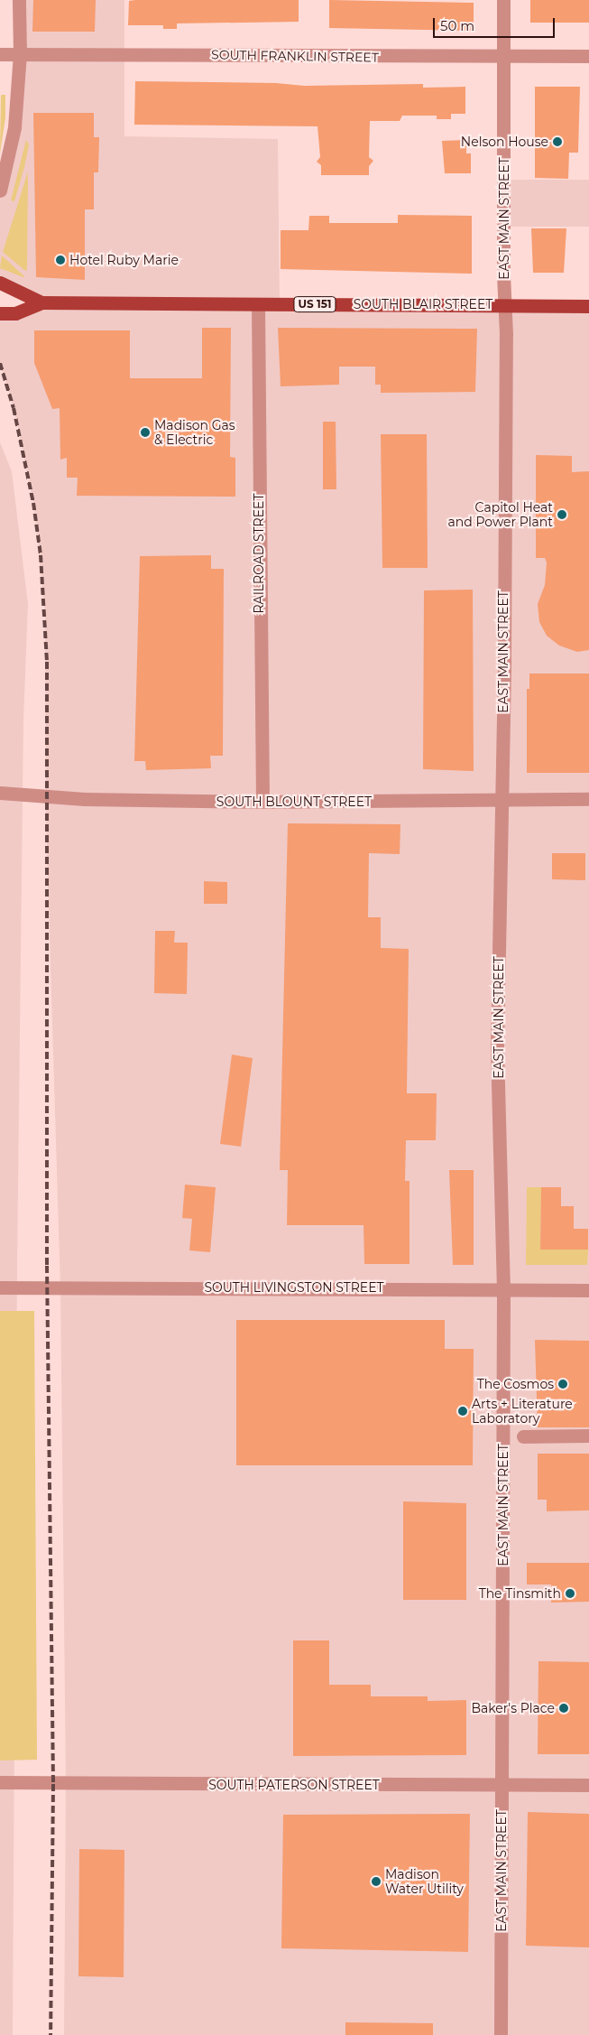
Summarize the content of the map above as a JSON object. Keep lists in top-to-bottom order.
{
  "streets": {
    "main road": ["US 151", "SOUTH BLAIR STREET"],
    "street": [
      "SOUTH FRANKLIN STREET",
      "EAST MAIN STREET",
      "RAILROAD STREET",
      "SOUTH BLOUNT STREET",
      "SOUTH LIVINGSTON STREET",
      "SOUTH PATERSON STREET"
    ]
  },
  "crossings": [
    ["SOUTH FRANKLIN STREET", "EAST MAIN STREET"],
    ["EAST MAIN STREET", "SOUTH BLAIR STREET"],
    ["EAST MAIN STREET", "SOUTH BLOUNT STREET"],
    ["EAST MAIN STREET", "SOUTH LIVINGSTON STREET"],
    ["EAST MAIN STREET", "SOUTH PATERSON STREET"],
    ["SOUTH BLAIR STREET", "RAILROAD STREET"],
    ["RAILROAD STREET", "SOUTH BLOUNT STREET"]
  ],
  "places": [
    "Nelson House",
    "Hotel Ruby Marie",
    "Madison Gas & Electric",
    "Capitol Heat and Power Plant",
    "The Cosmos",
    "Arts + Literature Laboratory",
    "The Tinsmith",
    "Baker's Place",
    "Madison Water Utility"
  ],
  "scale_bar": "50 m"
}
